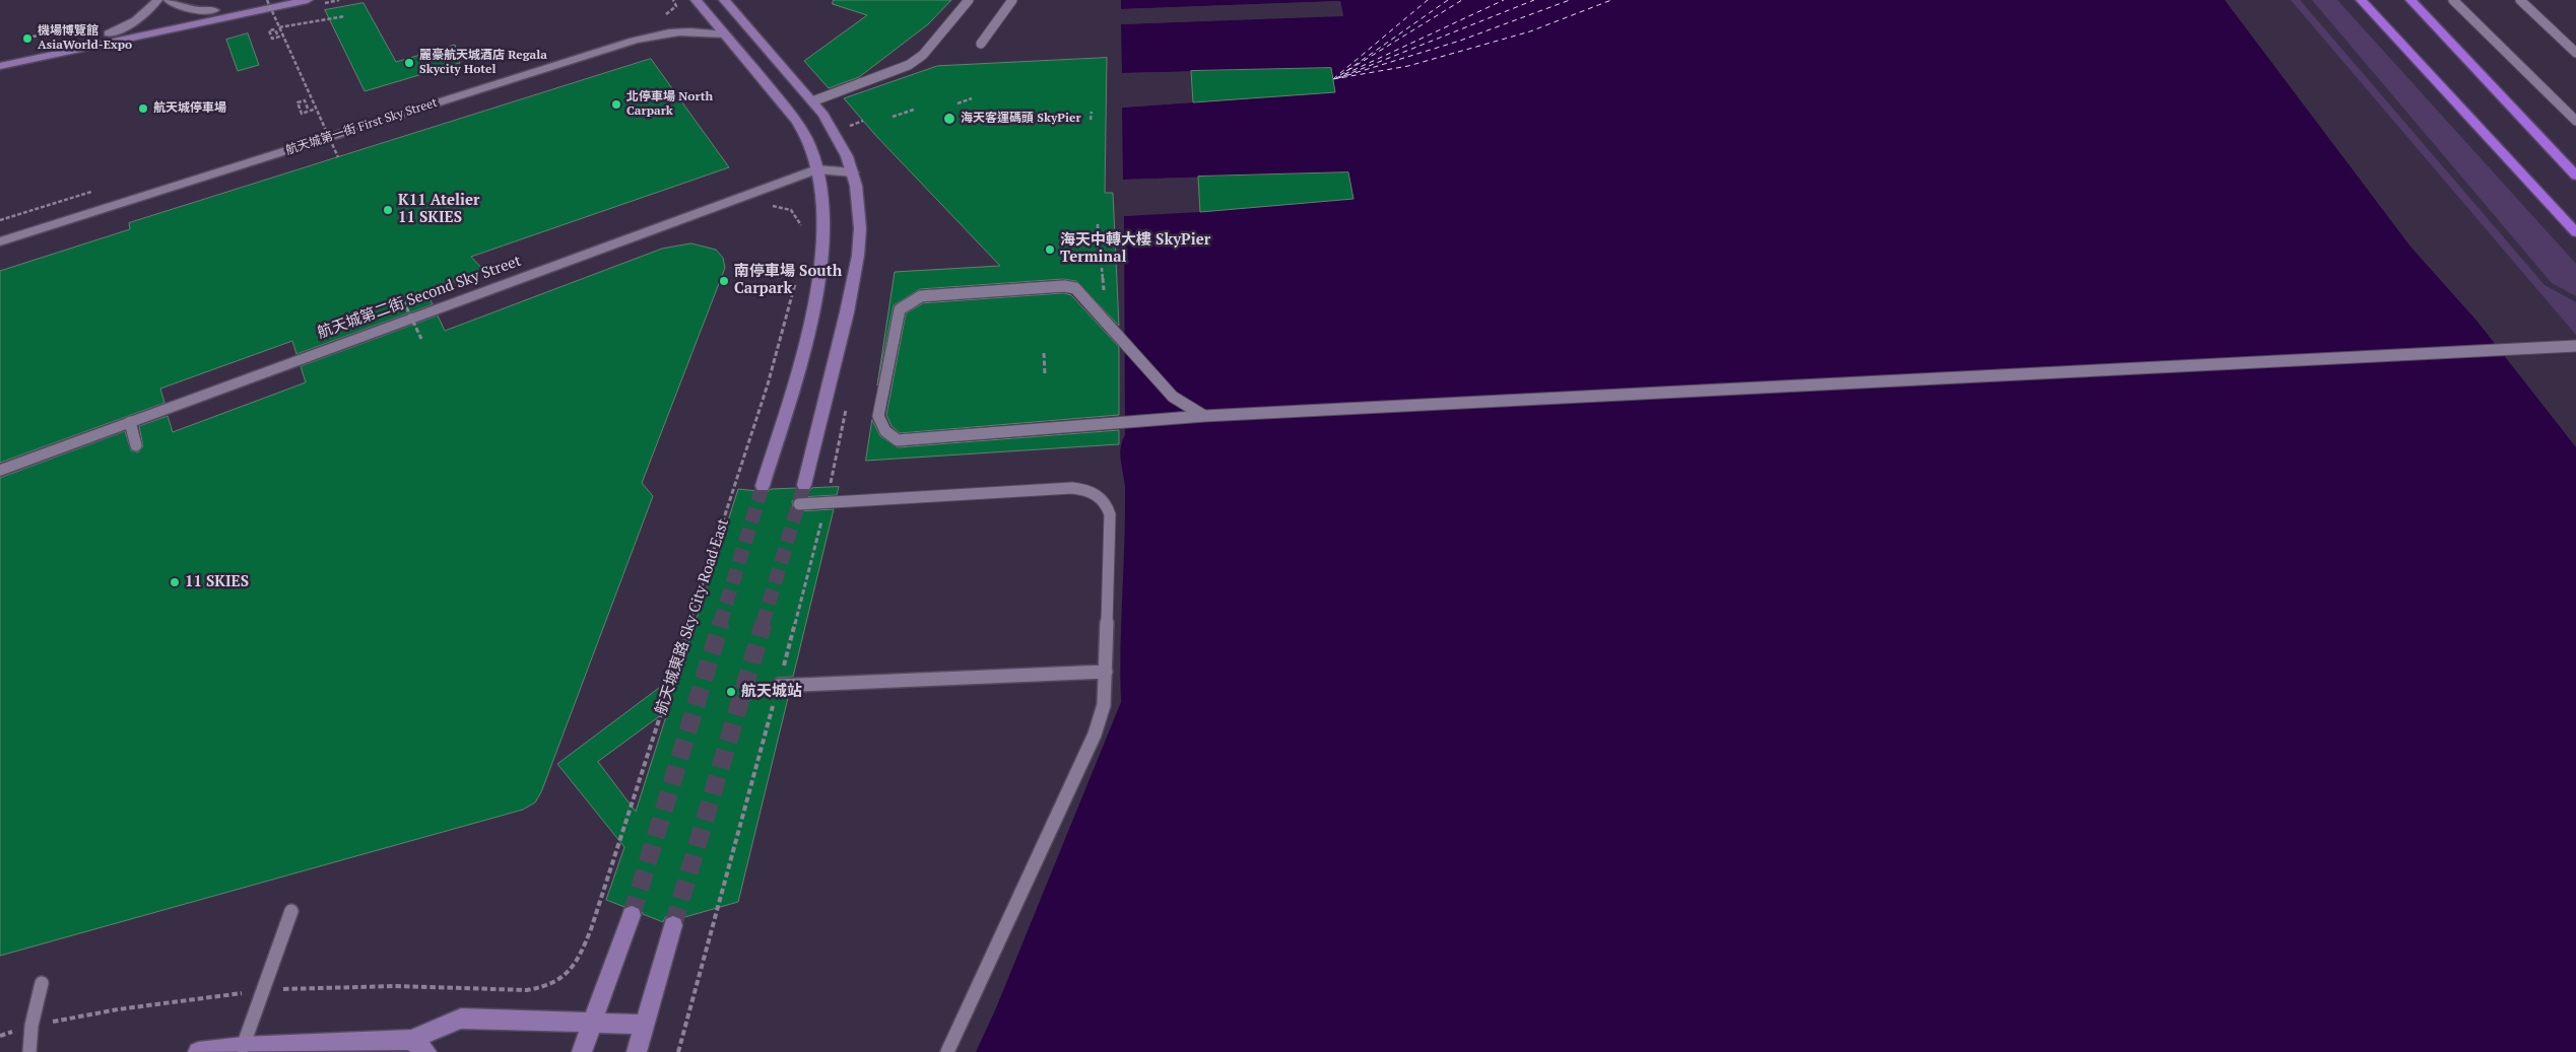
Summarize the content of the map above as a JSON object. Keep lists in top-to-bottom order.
{
  "streets": {
    "street": ["航天城第一街 First Sky Street", "航天城第二街 Second Sky Street"],
    "path": ["航天城東路 Sky City Road East"]
  },
  "places": [
    "機場博覽館 AsiaWorld-Expo",
    "麗豪航天城酒店 Regala Skycity Hotel",
    "北停車場 North Carpark",
    "航天城停車場",
    "海天客運碼頭 SkyPier",
    "K11 Atelier 11 SKIES",
    "海天中轉大樓 SkyPier Terminal",
    "南停車場 South Carpark",
    "11 SKIES",
    "航天城站"
  ]
}
